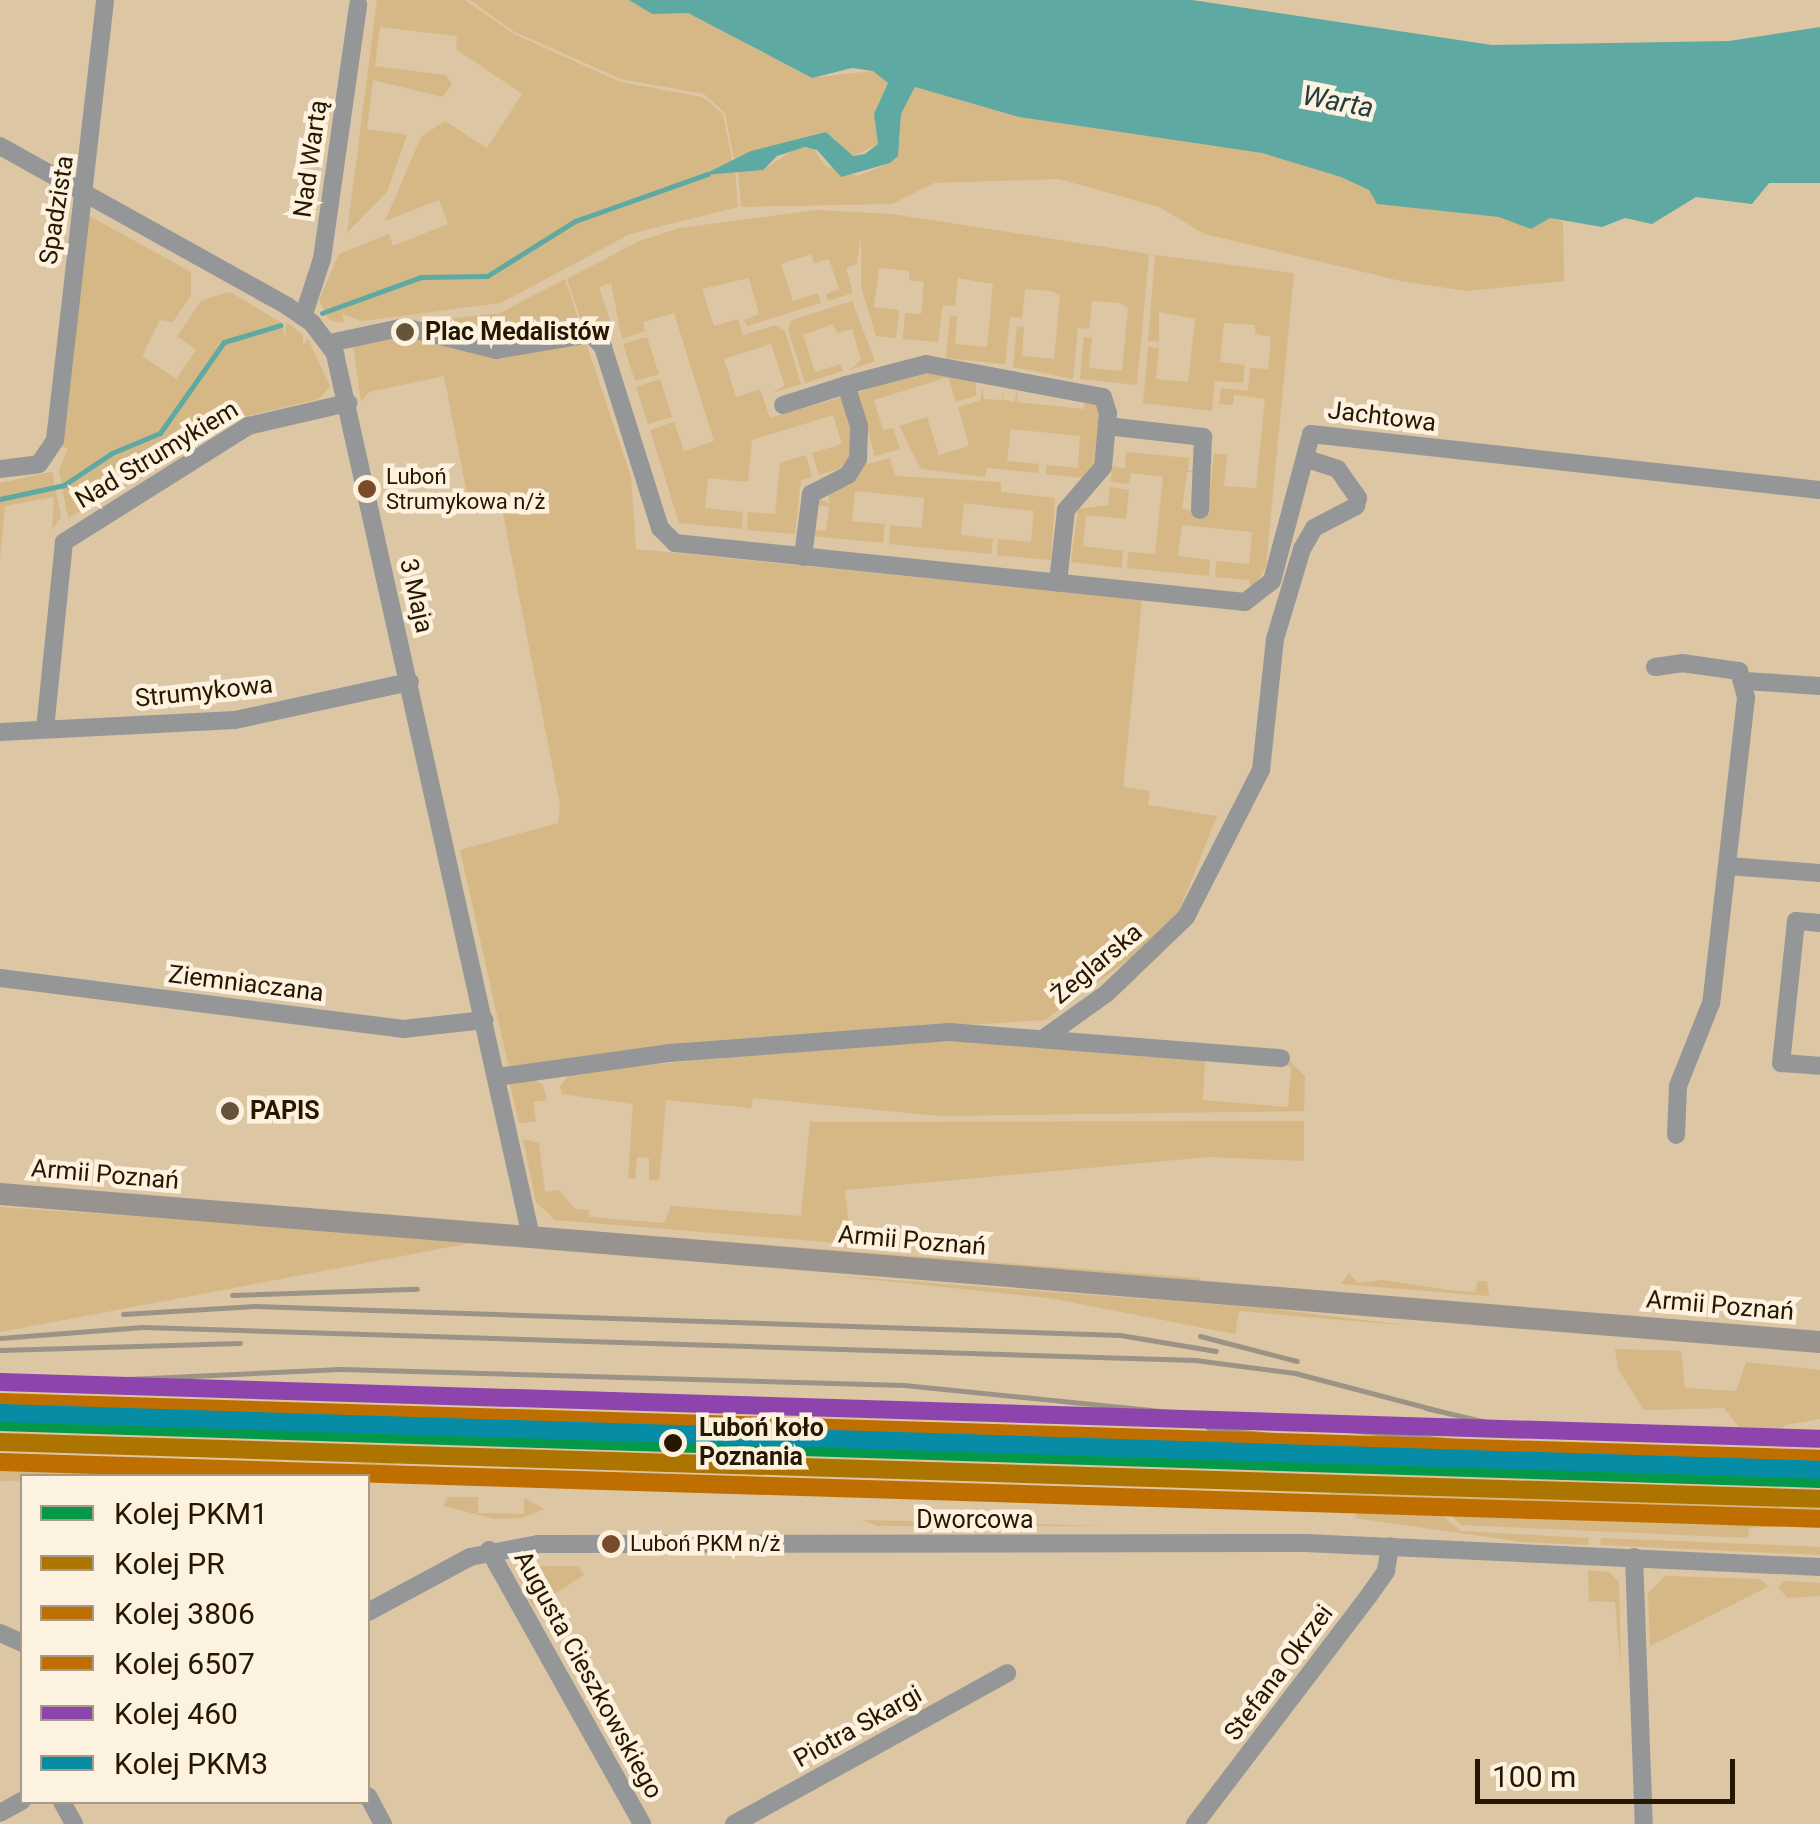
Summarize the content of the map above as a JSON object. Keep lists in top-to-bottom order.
{
  "streets": {
    "main road": ["Armii Poznań"],
    "street": [
      "Nad Wartą",
      "Spadzista",
      "Jachtowa",
      "Nad Strumykiem",
      "3 Maja",
      "Strumykowa",
      "Żeglarska",
      "Ziemniaczana",
      "Dworcowa",
      "Stefana Okrzei",
      "Augusta Cieszkowskiego",
      "Piotra Skargi"
    ]
  },
  "crossings": [
    ["Nad Wartą", "3 Maja"],
    ["Spadzista", "3 Maja"],
    ["Jachtowa", "Żeglarska"],
    ["Nad Strumykiem", "3 Maja"],
    ["Nad Strumykiem", "Strumykowa"],
    ["3 Maja", "Strumykowa"],
    ["3 Maja", "Żeglarska"],
    ["3 Maja", "Ziemniaczana"],
    ["3 Maja", "Armii Poznań"],
    ["Dworcowa", "Stefana Okrzei"],
    ["Dworcowa", "Augusta Cieszkowskiego"]
  ],
  "water": ["Warta"],
  "places": [
    "Plac Medalistów",
    "Luboń Strumykowa n/ż",
    "PAPIS",
    "Luboń koło Poznania",
    "Luboń PKM n/ż"
  ],
  "lines": [
    "rail line 460",
    "rail line 3806",
    "rail line PKM3",
    "rail line PKM1",
    "rail line PR",
    "rail line 6507"
  ],
  "legend": [
    "Kolej PKM1",
    "Kolej PR",
    "Kolej 3806",
    "Kolej 6507",
    "Kolej 460",
    "Kolej PKM3"
  ],
  "scale_bar": "100 m"
}
